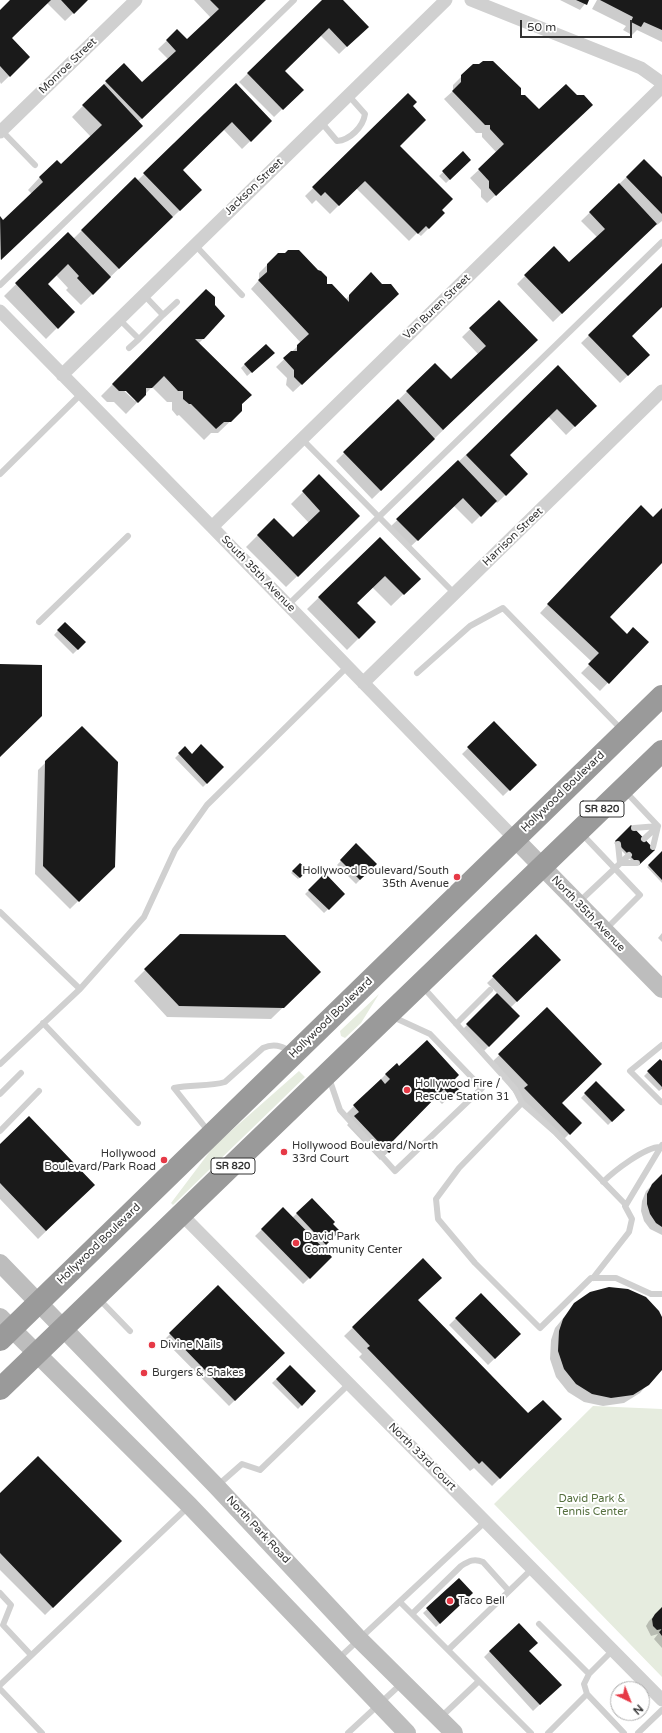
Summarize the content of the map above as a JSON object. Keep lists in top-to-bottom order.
{
  "streets": {
    "highway": ["Hollywood Boulevard", "SR 820"],
    "street": [
      "Monroe Street",
      "Jackson Street",
      "Van Buren Street",
      "Harrison Street",
      "South 35th Avenue",
      "North 35th Avenue",
      "North 33rd Court",
      "North Park Road"
    ]
  },
  "crossings": [
    ["Jackson Street", "South 35th Avenue"],
    ["Van Buren Street", "South 35th Avenue"],
    ["Harrison Street", "South 35th Avenue"],
    ["South 35th Avenue", "Hollywood Boulevard"],
    ["South 35th Avenue", "North 35th Avenue"],
    ["Hollywood Boulevard", "North 35th Avenue"],
    ["Hollywood Boulevard", "North Park Road"],
    ["SR 820", "North 35th Avenue"],
    ["SR 820", "North 33rd Court"],
    ["SR 820", "North Park Road"]
  ],
  "parks": ["David Park & Tennis Center"],
  "places": [
    "Hollywood Boulevard/South 35th Avenue",
    "Hollywood Fire / Rescue Station 31",
    "Hollywood Boulevard/North 33rd Court",
    "Hollywood Boulevard/Park Road",
    "David Park Community Center",
    "Divine Nails",
    "Burgers & Shakes",
    "Taco Bell"
  ],
  "scale_bar": "50 m",
  "north": "bottom right"
}
